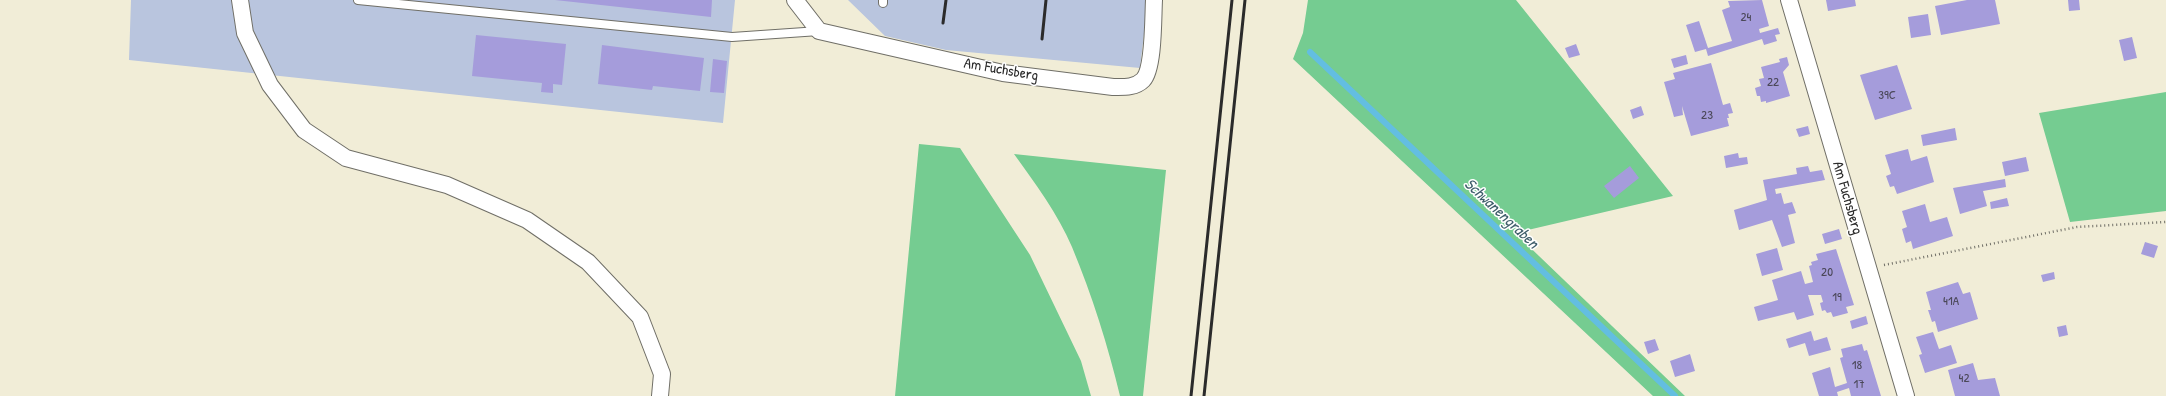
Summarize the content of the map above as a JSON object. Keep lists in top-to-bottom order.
{
  "streets": {
    "street": ["Am Fuchsberg"]
  },
  "water": ["Schwanengraben"],
  "house_numbers": [
    "24",
    "22",
    "39C",
    "23",
    "20",
    "19",
    "41A",
    "18",
    "42",
    "17"
  ]
}
